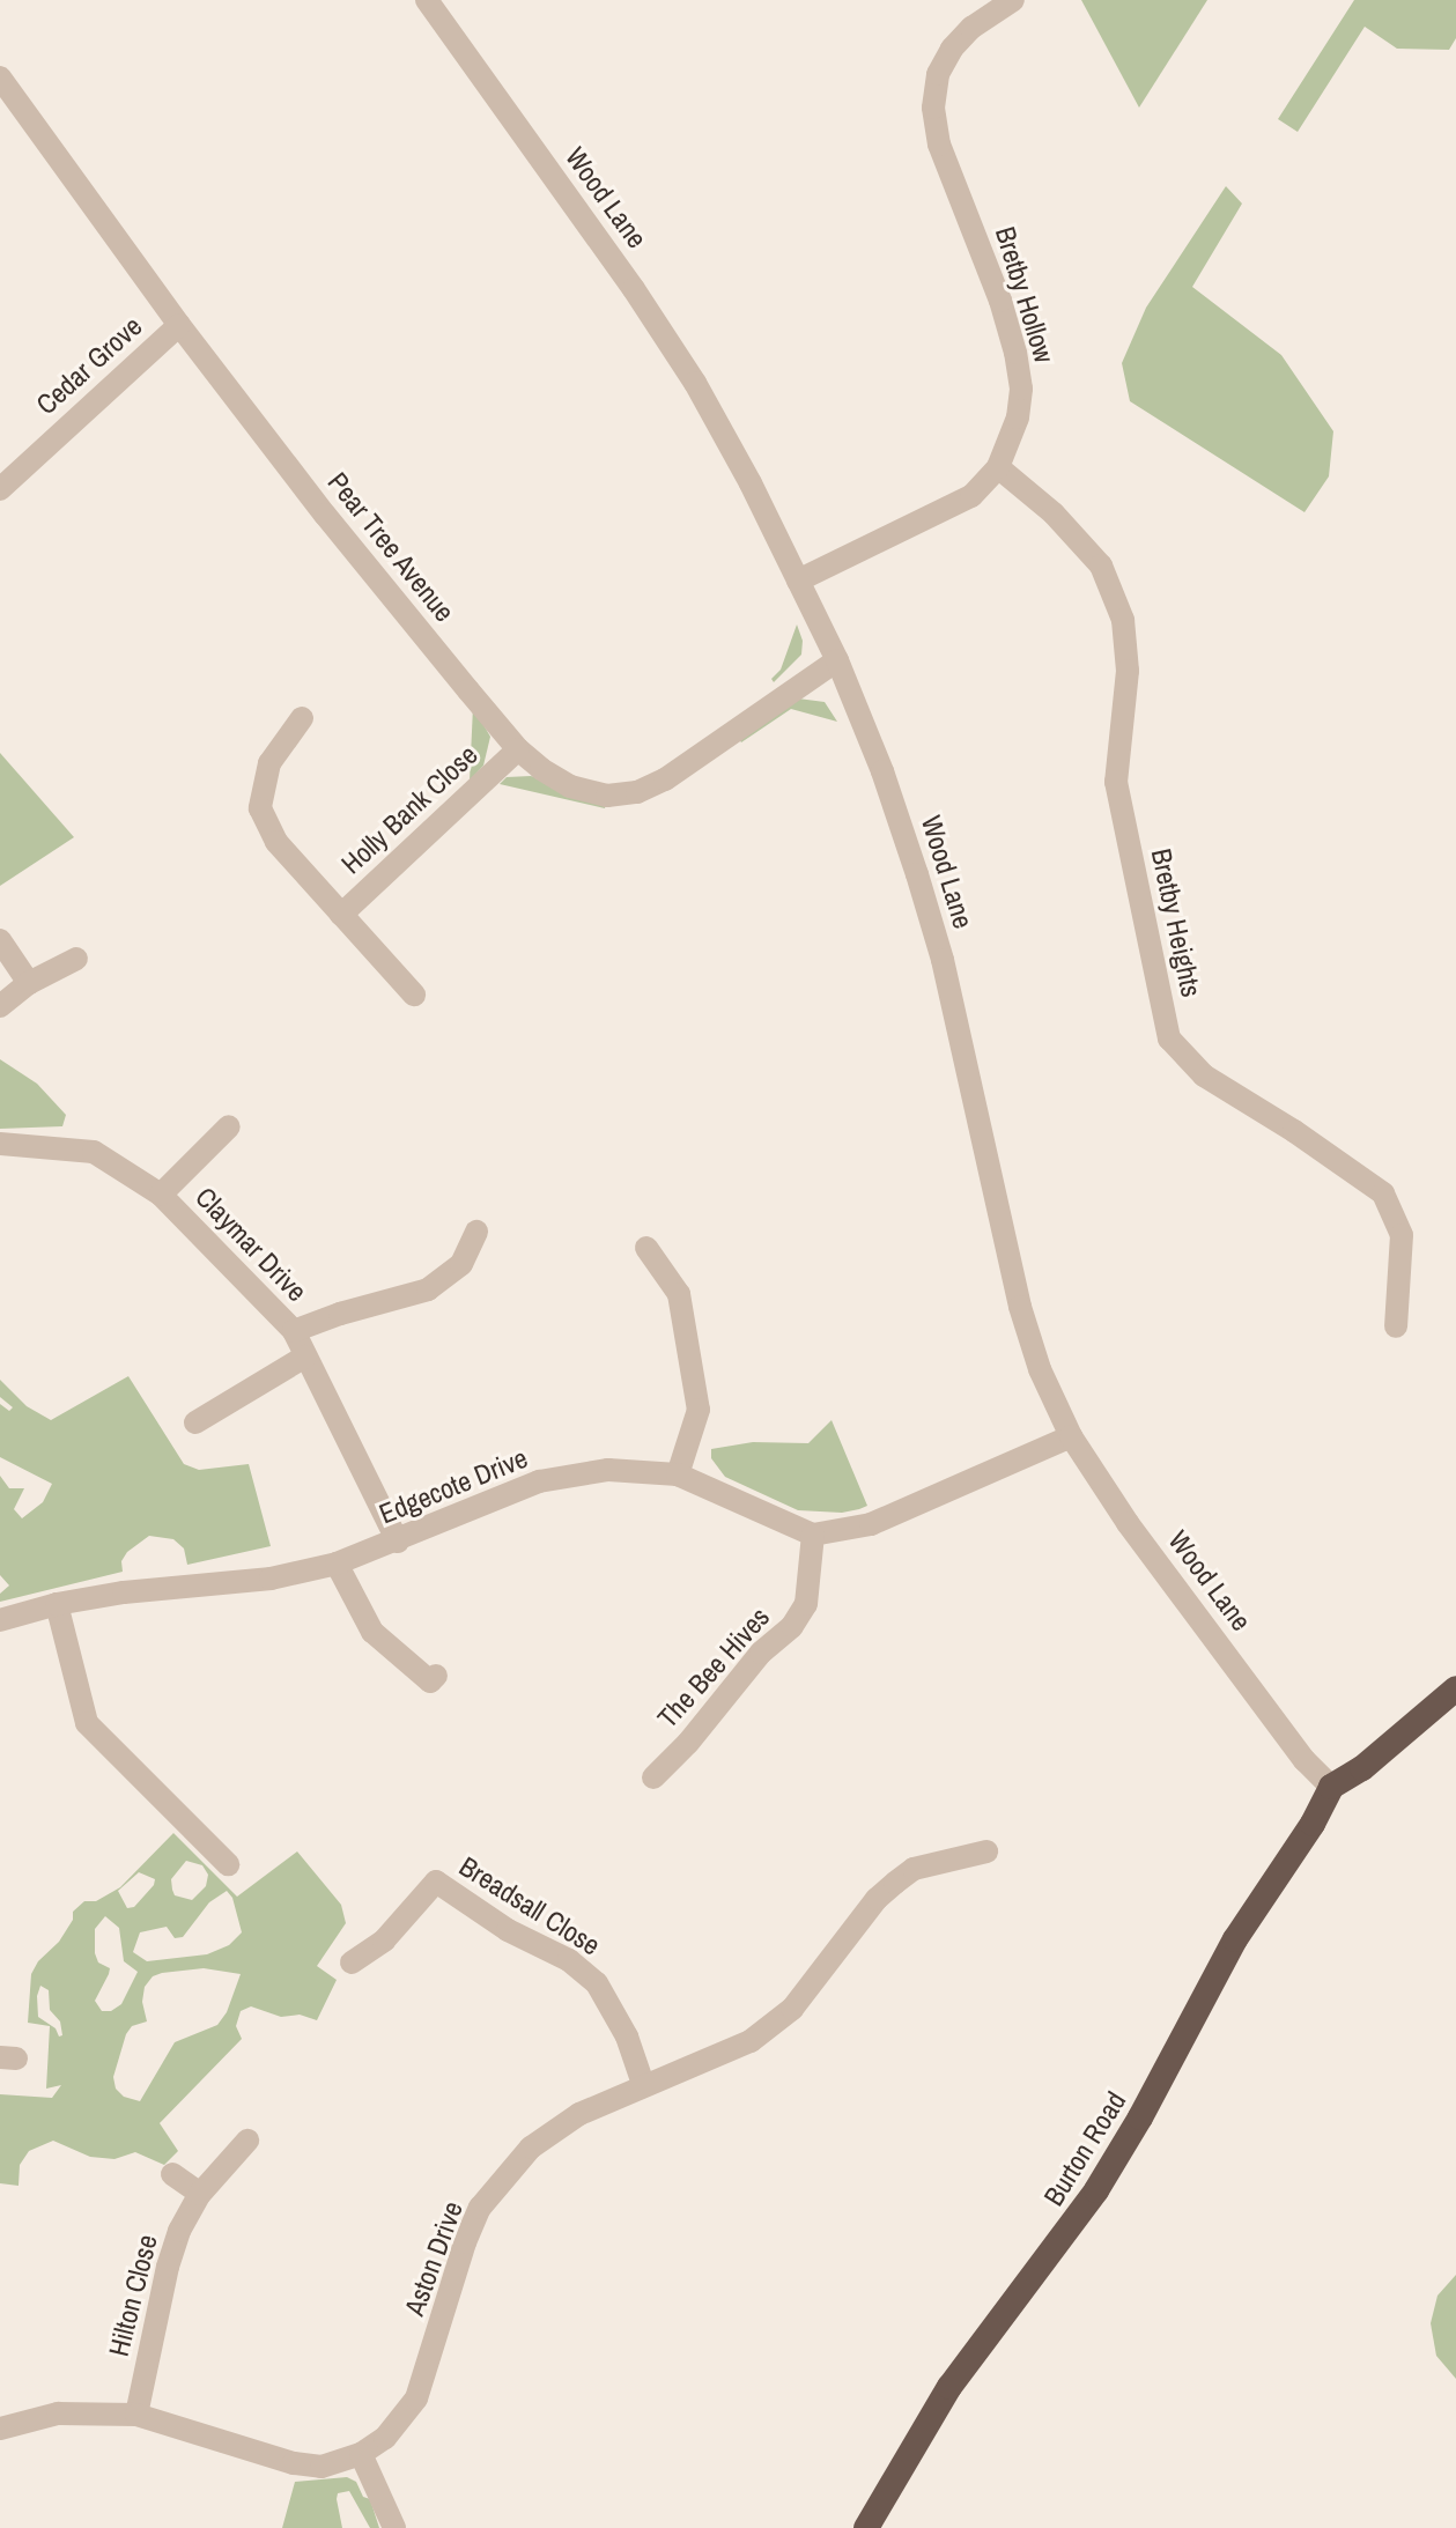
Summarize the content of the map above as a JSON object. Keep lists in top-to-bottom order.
{
  "streets": {
    "highway": ["Burton Road"],
    "street": [
      "Wood Lane",
      "Bretby Hollow",
      "Cedar Grove",
      "Pear Tree Avenue",
      "Holly Bank Close",
      "Bretby Heights",
      "Claymar Drive",
      "Edgecote Drive",
      "The Bee Hives",
      "Breadsall Close",
      "Aston Drive",
      "Hilton Close"
    ]
  },
  "crossings": [
    ["Wood Lane", "Bretby Hollow"],
    ["Wood Lane", "Pear Tree Avenue"],
    ["Wood Lane", "Burton Road"],
    ["Bretby Hollow", "Bretby Heights"],
    ["Cedar Grove", "Pear Tree Avenue"],
    ["Pear Tree Avenue", "Holly Bank Close"],
    ["Claymar Drive", "Edgecote Drive"],
    ["Edgecote Drive", "The Bee Hives"],
    ["Breadsall Close", "Aston Drive"],
    ["Aston Drive", "Hilton Close"]
  ]
}
